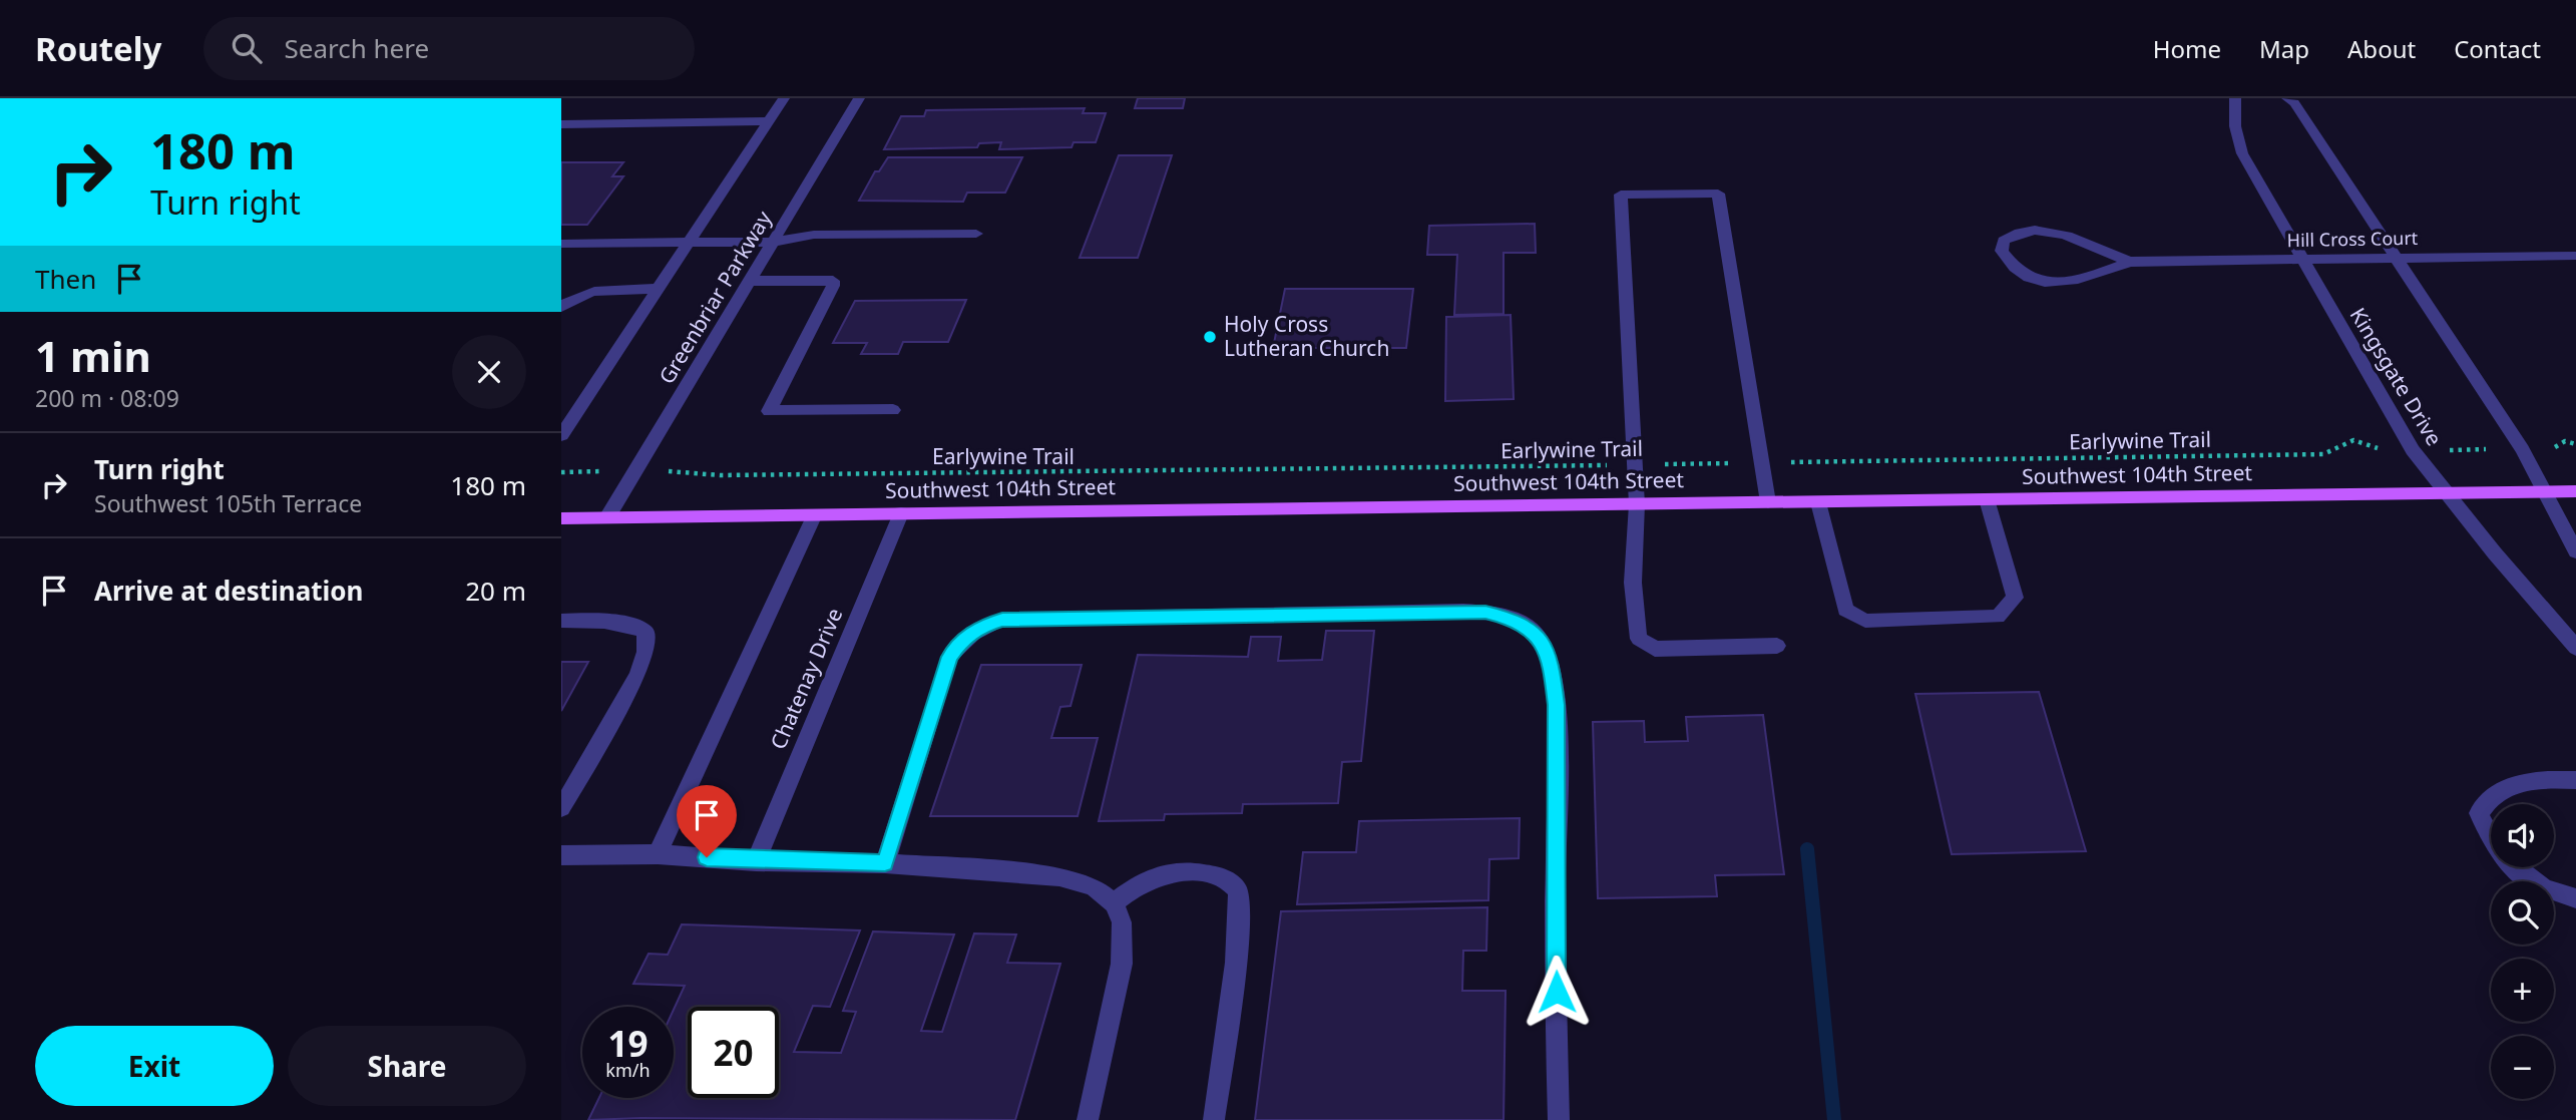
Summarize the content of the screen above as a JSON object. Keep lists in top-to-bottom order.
{
  "streets": {
    "main road": ["Southwest 104th Street"],
    "street": [
      "Hill Cross Court",
      "Greenbriar Parkway",
      "Kingsgate Drive",
      "Chatenay Drive"
    ],
    "path": ["Earlywine Trail"]
  },
  "crossings": [
    ["Hill Cross Court", "Kingsgate Drive"],
    ["Greenbriar Parkway", "Earlywine Trail"],
    ["Greenbriar Parkway", "Southwest 104th Street"],
    ["Kingsgate Drive", "Earlywine Trail"],
    ["Kingsgate Drive", "Southwest 104th Street"],
    ["Southwest 104th Street", "Chatenay Drive"]
  ],
  "places": ["Holy Cross Lutheran Church"],
  "page": {
    "header": "Routely",
    "search": "Search here",
    "nav": [
      "Home",
      "Map",
      "About",
      "Contact"
    ],
    "turn": ["180 m", "Turn right"],
    "then": "Then",
    "heading": ["1 min", "200 m · 08:09"],
    "list": [
      {
        "name": "Turn right",
        "note": "Southwest 105th Terrace",
        "value": "180 m"
      },
      {
        "name": "Arrive at destination",
        "value": "20 m"
      }
    ],
    "map_buttons": ["+", "−"],
    "speed": "19 km/h",
    "limit": "20",
    "buttons": ["Exit", "Share"]
  }
}
